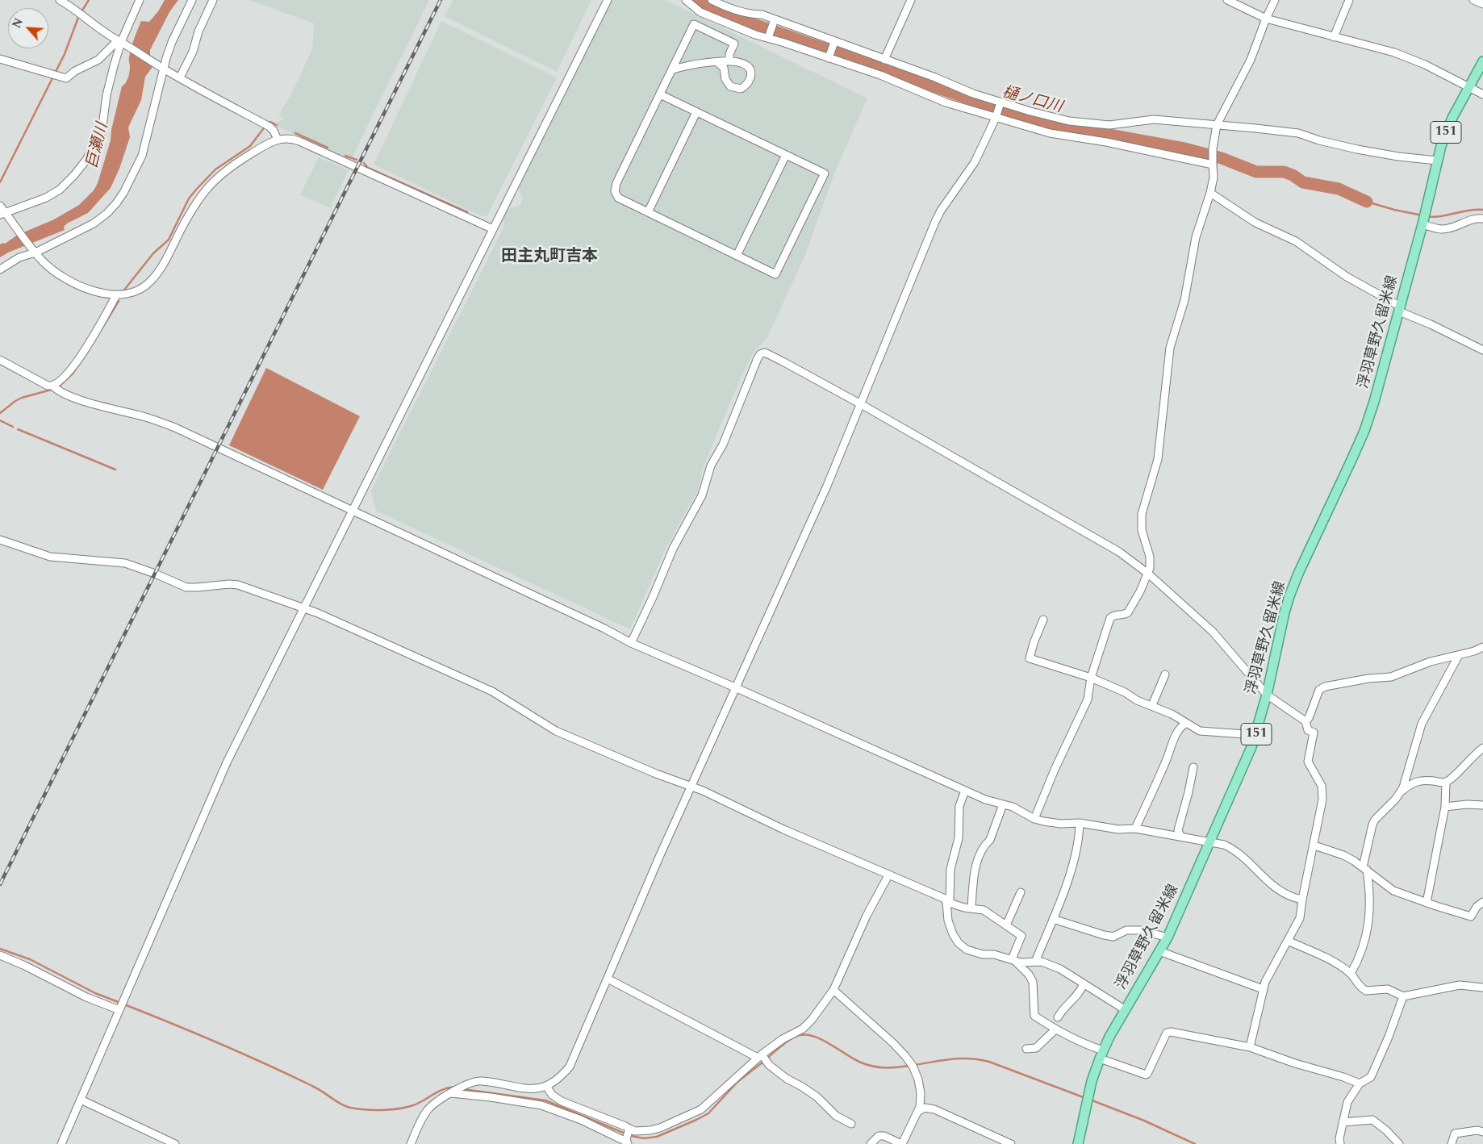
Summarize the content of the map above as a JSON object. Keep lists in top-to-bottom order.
{
  "streets": {
    "main road": ["151", "浮羽草野久留米線"]
  },
  "districts": ["田主丸町吉本"],
  "water": ["樋ノ口川", "巨瀬川"],
  "north": "top left"
}
